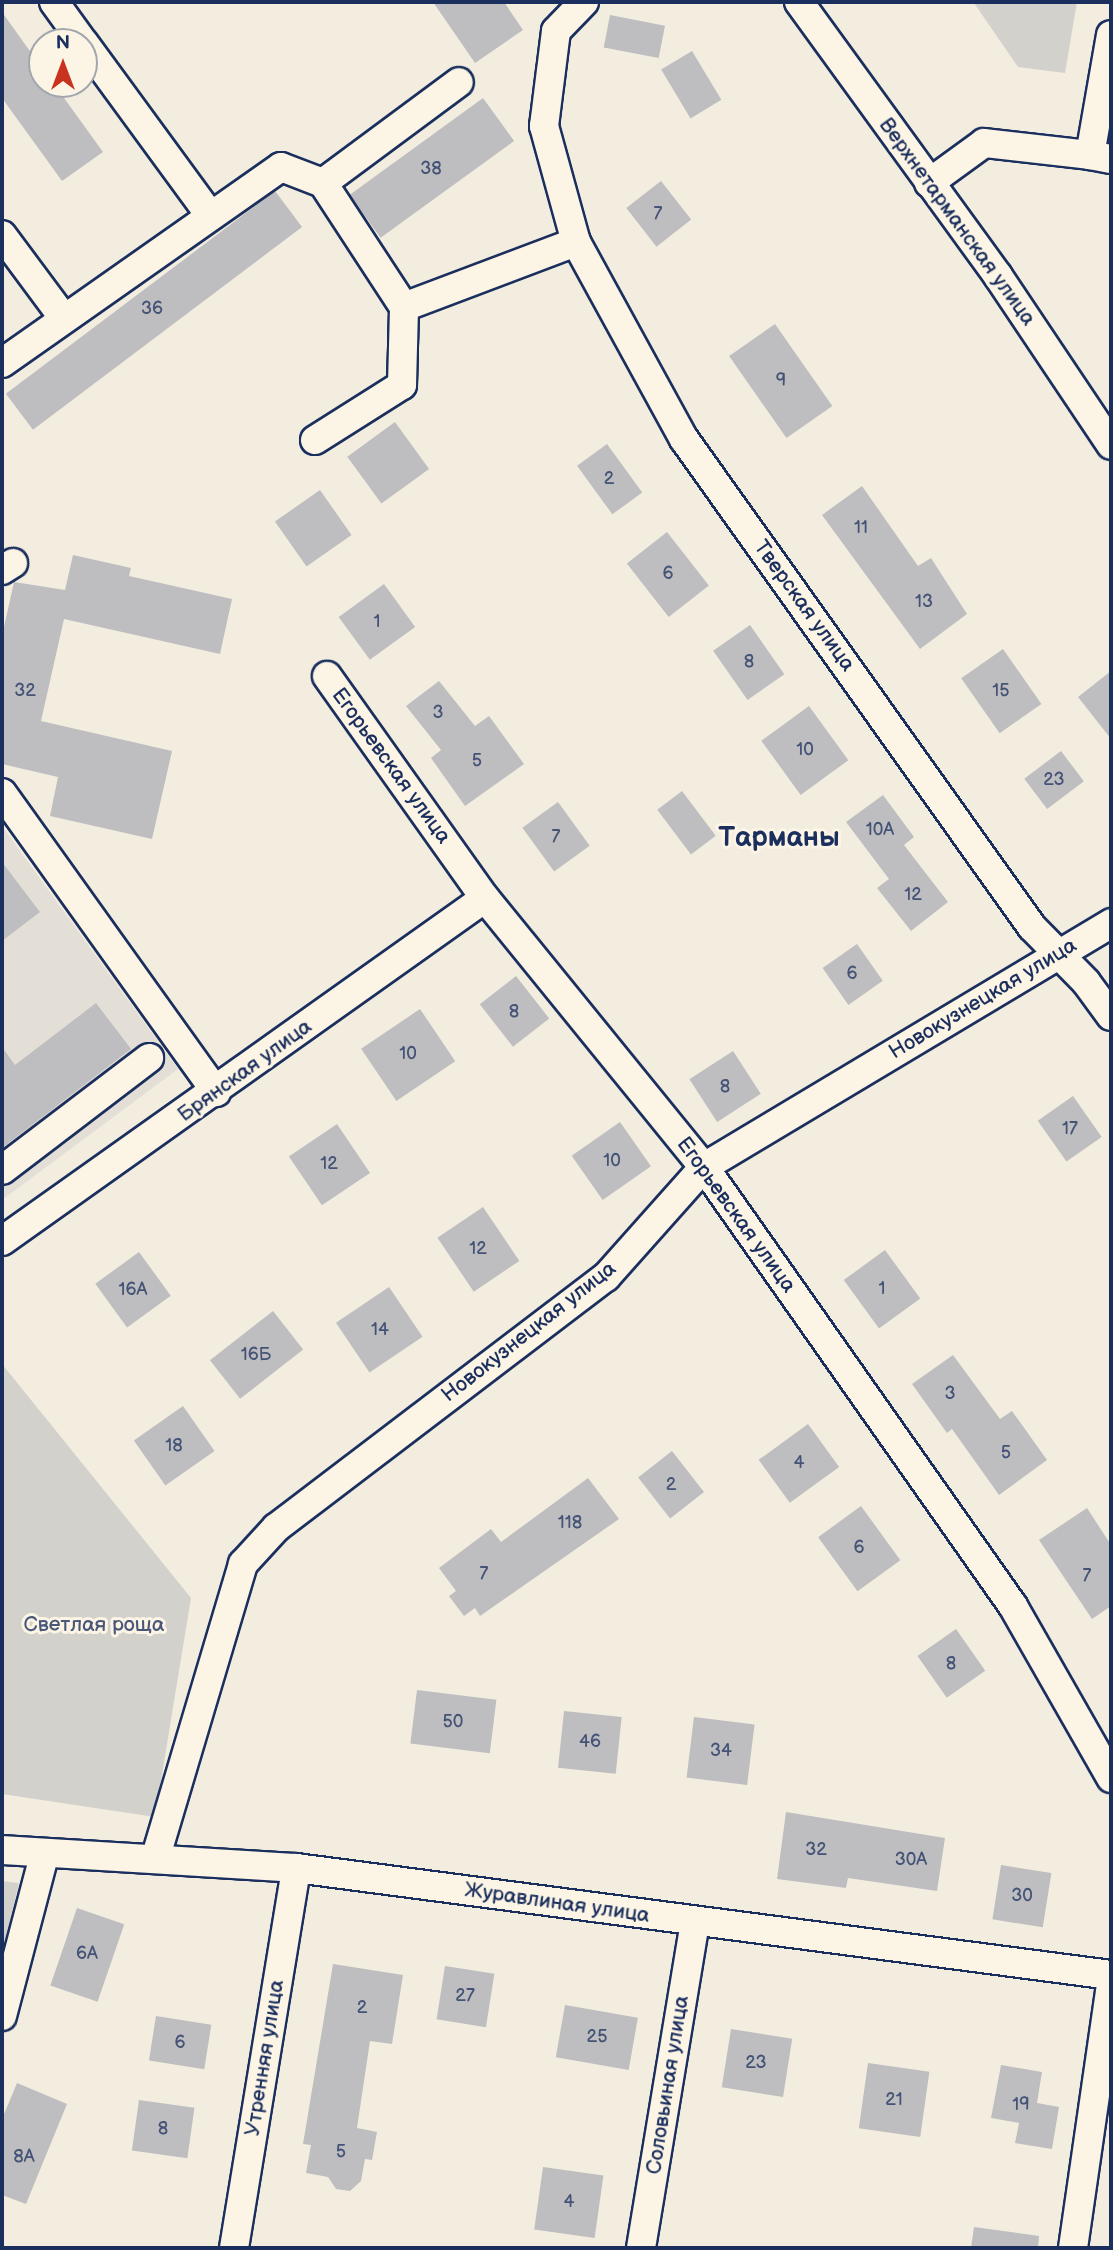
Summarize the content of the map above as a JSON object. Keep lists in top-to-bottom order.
{
  "streets": {
    "street": [
      "Верхнетарманская улица",
      "Тверская улица",
      "Егорьевская улица",
      "Новокузнецкая улица",
      "Брянская улица",
      "Журавлиная улица",
      "Утренняя улица",
      "Соловьиная улица"
    ]
  },
  "crossings": [
    ["Тверская улица", "Новокузнецкая улица"],
    ["Егорьевская улица", "Новокузнецкая улица"],
    ["Егорьевская улица", "Брянская улица"],
    ["Новокузнецкая улица", "Журавлиная улица"],
    ["Журавлиная улица", "Утренняя улица"],
    ["Журавлиная улица", "Соловьиная улица"]
  ],
  "districts": ["Тарманы"],
  "parks": ["Светлая роща"],
  "house_numbers": [
    "38",
    "7",
    "36",
    "9",
    "2",
    "11",
    "6",
    "13",
    "1",
    "8",
    "32",
    "15",
    "3",
    "10",
    "5",
    "23",
    "10А",
    "7",
    "12",
    "6",
    "8",
    "10",
    "8",
    "17",
    "10",
    "12",
    "12",
    "1",
    "16А",
    "14",
    "16Б",
    "3",
    "18",
    "5",
    "4",
    "2",
    "118",
    "6",
    "7",
    "7",
    "8",
    "50",
    "46",
    "34",
    "32",
    "30А",
    "30",
    "6А",
    "27",
    "2",
    "25",
    "6",
    "23",
    "21",
    "19",
    "8",
    "5",
    "8А",
    "4"
  ],
  "north": "top"
}
